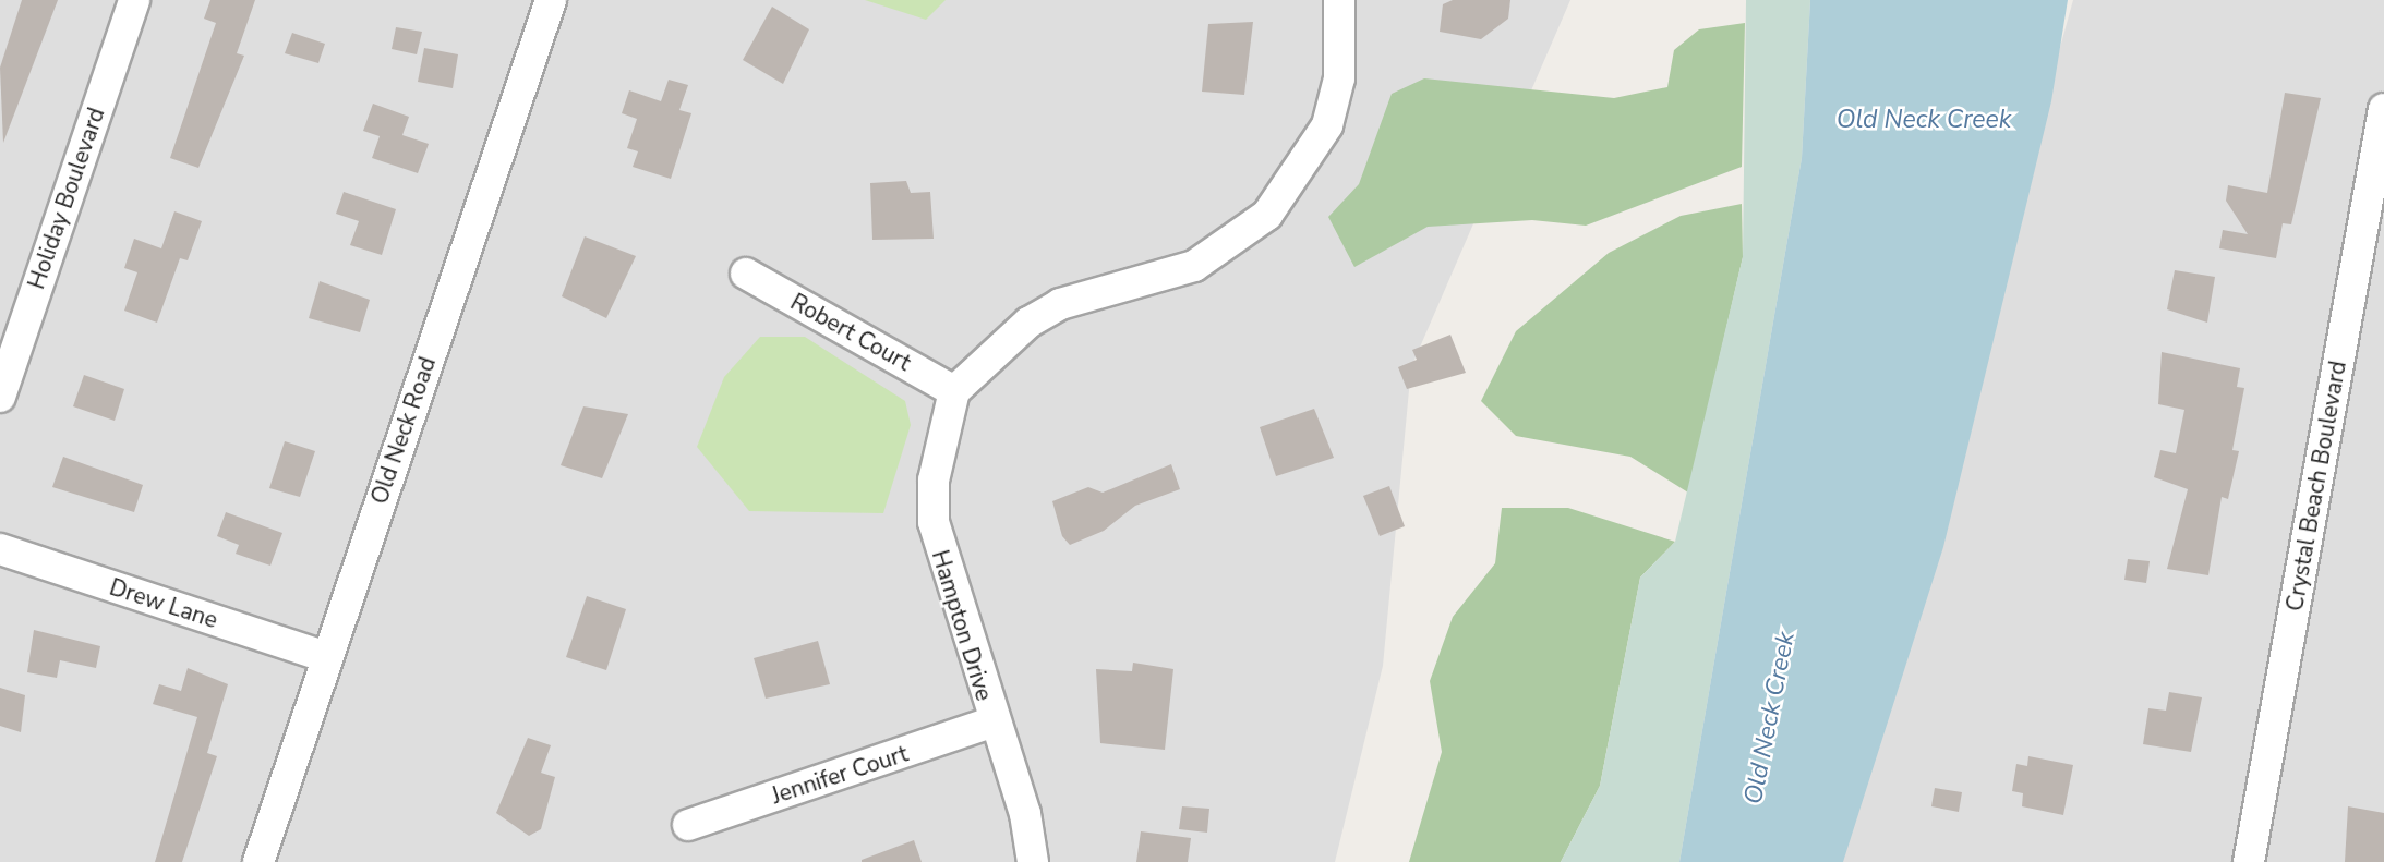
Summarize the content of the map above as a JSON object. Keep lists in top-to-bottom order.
{
  "streets": {
    "street": [
      "Holiday Boulevard",
      "Robert Court",
      "Old Neck Road",
      "Crystal Beach Boulevard",
      "Drew Lane",
      "Hampton Drive",
      "Jennifer Court"
    ]
  },
  "crossings": [
    ["Robert Court", "Hampton Drive"],
    ["Old Neck Road", "Drew Lane"],
    ["Hampton Drive", "Jennifer Court"]
  ],
  "water": ["Old Neck Creek"]
}
